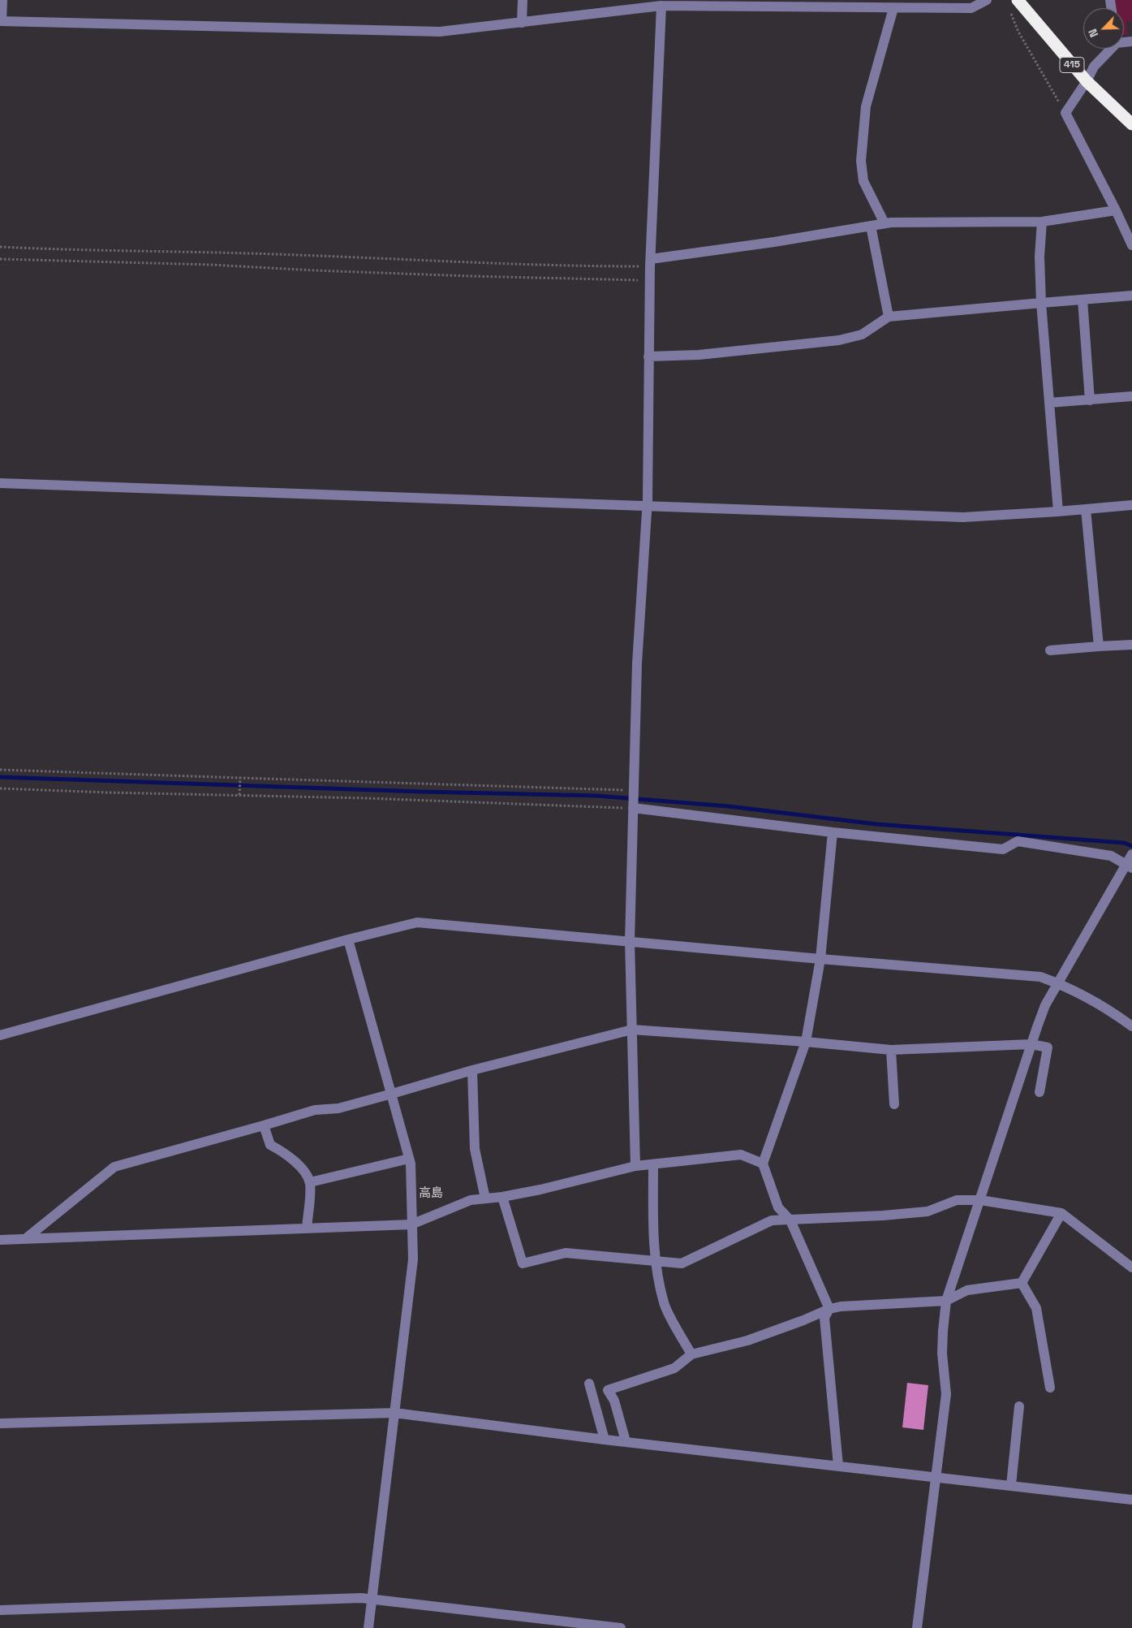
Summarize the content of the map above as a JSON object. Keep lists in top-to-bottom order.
{
  "streets": {
    "highway": ["415"]
  },
  "districts": ["高島"],
  "north": "bottom left"
}
